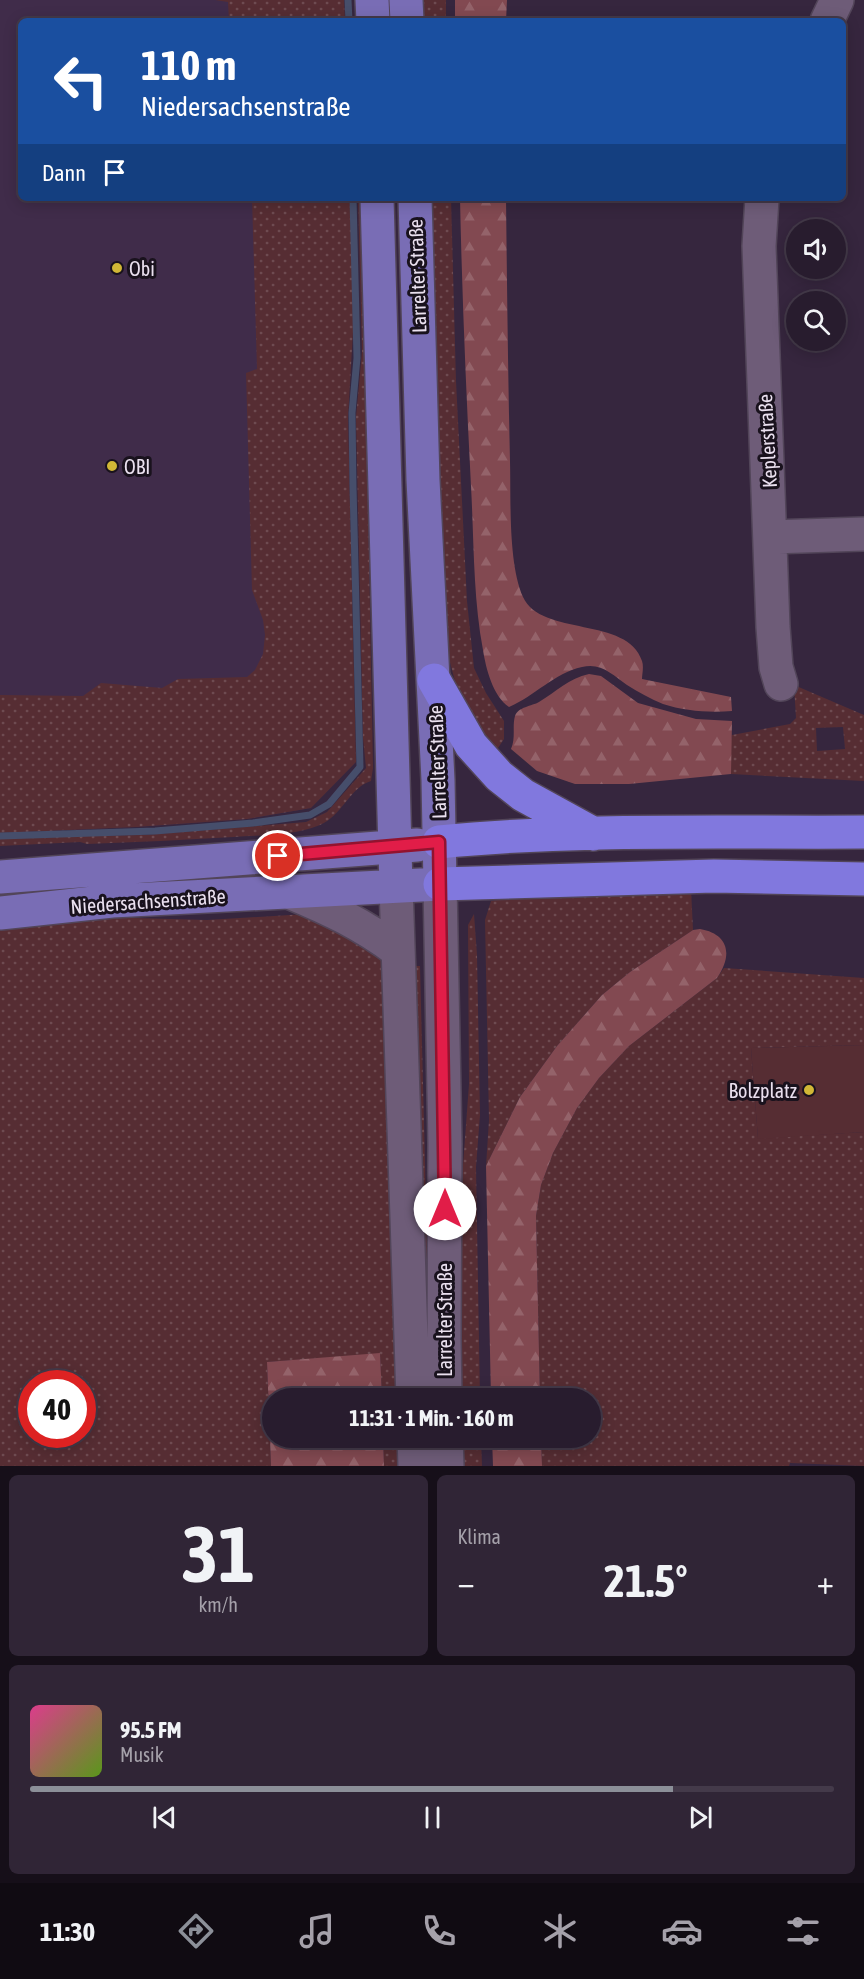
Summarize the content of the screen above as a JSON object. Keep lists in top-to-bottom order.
{
  "streets": {
    "main road": ["Larrelter Straße", "Niedersachsenstraße"],
    "street": ["Keplerstraße"]
  },
  "crossings": [
    ["Larrelter Straße", "Niedersachsenstraße"]
  ],
  "places": ["Obi", "OBI", "Bolzplatz"],
  "page": {
    "turn": ["110 m", "Niedersachsenstraße"],
    "then": "Dann",
    "limit": "40",
    "trip": "11:31 · 1 Min. · 160 m",
    "tile": [
      ["31", "km/h"],
      "Klima"
    ],
    "heat": ["−", "21.5°", "+"],
    "song": ["95.5 FM", "Musik"],
    "tabs": "11:30"
  }
}
